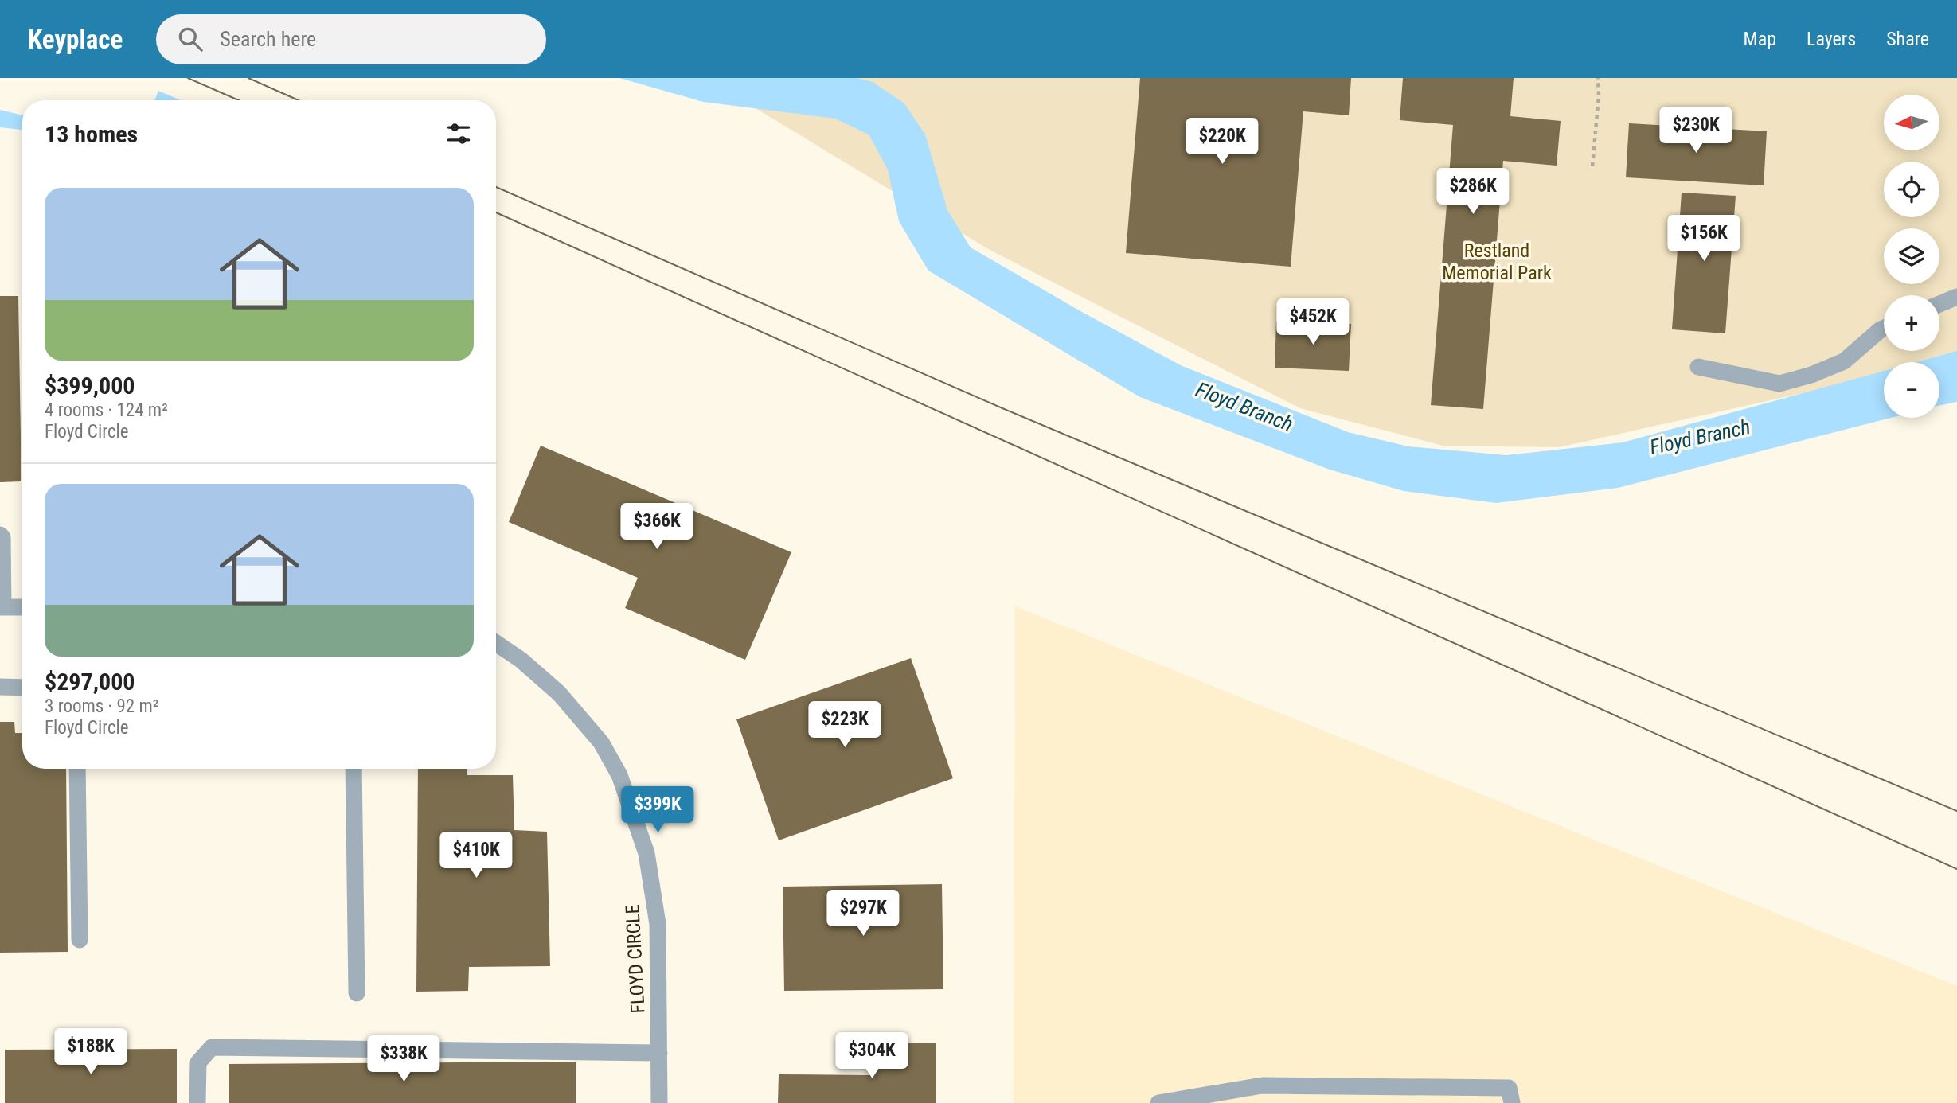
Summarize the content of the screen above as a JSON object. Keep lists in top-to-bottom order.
{
  "streets": {
    "street": ["FLOYD CIRCLE"]
  },
  "water": ["Floyd Branch"],
  "parks": ["Restland Memorial Park"],
  "north": "left",
  "page": {
    "header": "Keyplace",
    "search": "Search here",
    "nav": ["Map", "Layers", "Share"],
    "map_buttons": ["+", "−"],
    "heading": "13 homes",
    "price": [
      "$230K",
      "$220K",
      "$286K",
      "$156K",
      "$452K",
      "$366K",
      "$223K",
      "$399K",
      "$410K",
      "$297K",
      "$188K",
      "$304K",
      "$338K"
    ],
    "list": [
      {
        "name": "$399,000",
        "note": "4 rooms · 124 m² · Floyd Circle"
      },
      {
        "name": "$297,000",
        "note": "3 rooms · 92 m² · Floyd Circle"
      }
    ]
  }
}
